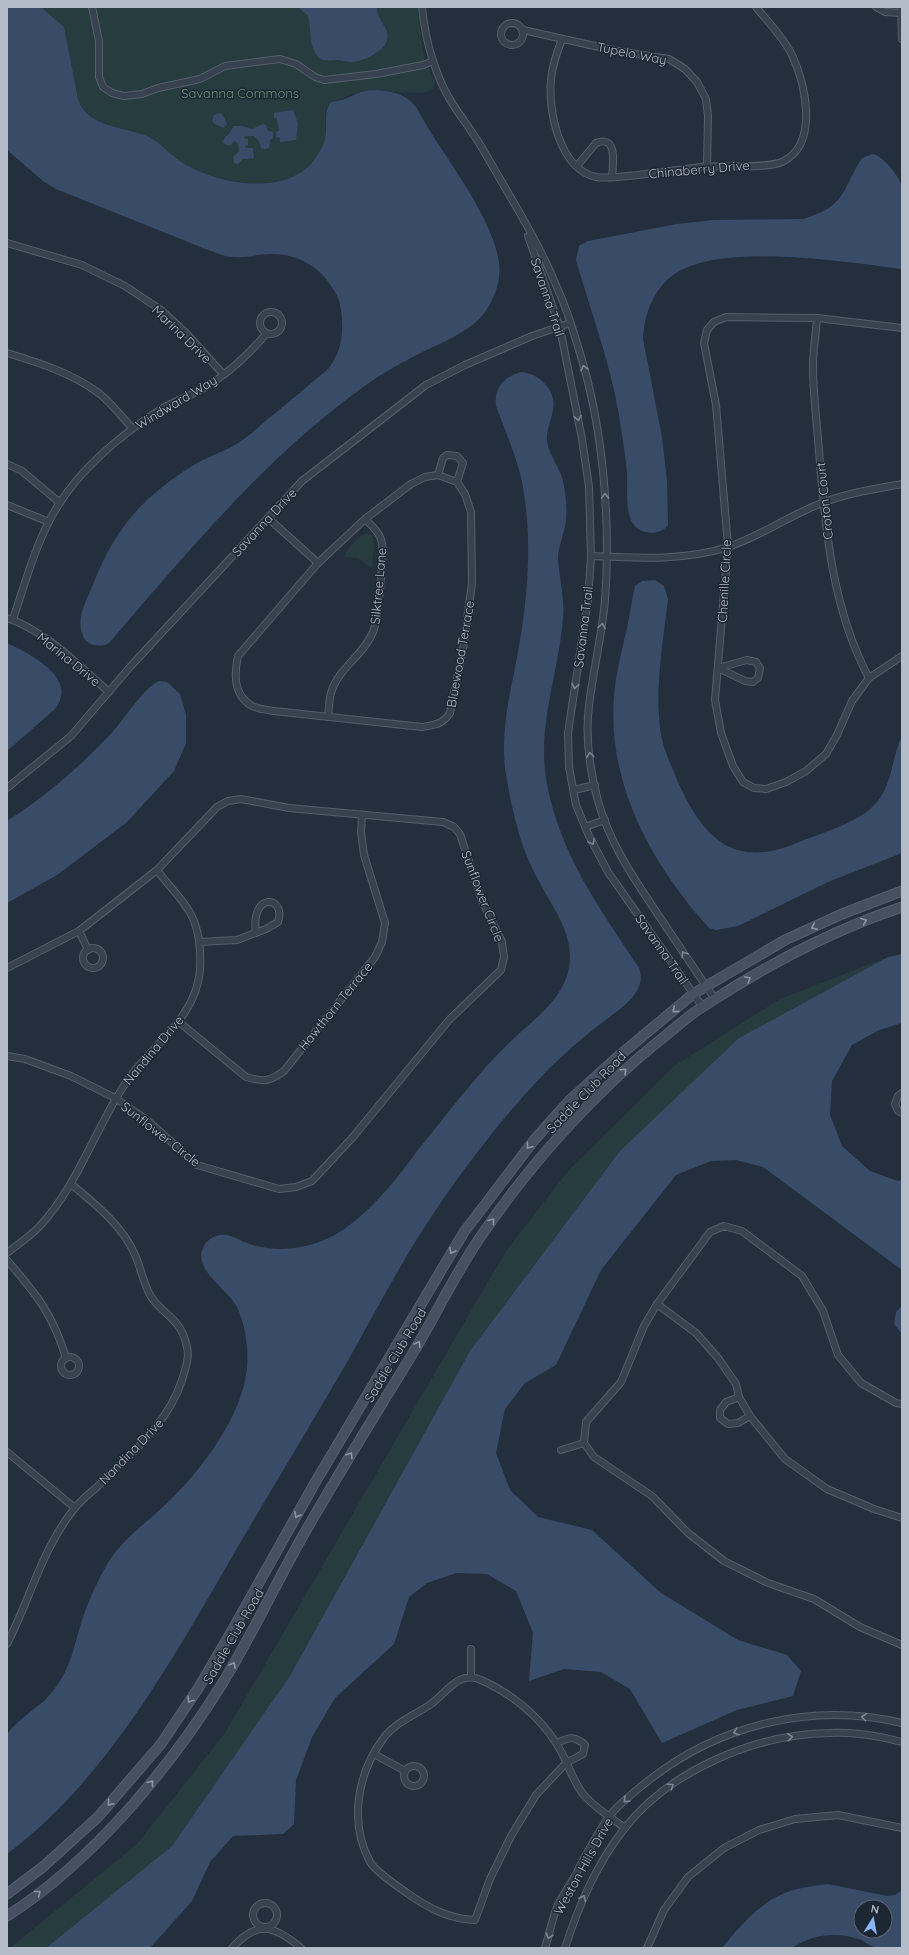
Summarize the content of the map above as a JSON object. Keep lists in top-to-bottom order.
{
  "streets": {
    "street": [
      "Tupelo Way",
      "Chinaberry Drive",
      "Savanna Trail",
      "Marina Drive",
      "Windward Way",
      "Croton Court",
      "Savanna Drive",
      "Chenille Circle",
      "Silktree Lane",
      "Bluewood Terrace",
      "Sunflower Circle",
      "Hawthorn Terrace",
      "Nandina Drive",
      "Saddle Club Road",
      "Weston Hills Drive"
    ]
  },
  "crossings": [
    ["Tupelo Way", "Chinaberry Drive"],
    ["Savanna Trail", "Savanna Drive"],
    ["Savanna Trail", "Saddle Club Road"],
    ["Marina Drive", "Windward Way"],
    ["Marina Drive", "Savanna Drive"],
    ["Croton Court", "Chenille Circle"],
    ["Silktree Lane", "Bluewood Terrace"],
    ["Sunflower Circle", "Hawthorn Terrace"],
    ["Sunflower Circle", "Nandina Drive"],
    ["Hawthorn Terrace", "Nandina Drive"]
  ],
  "parks": ["Savanna Commons"],
  "north": "top"
}
